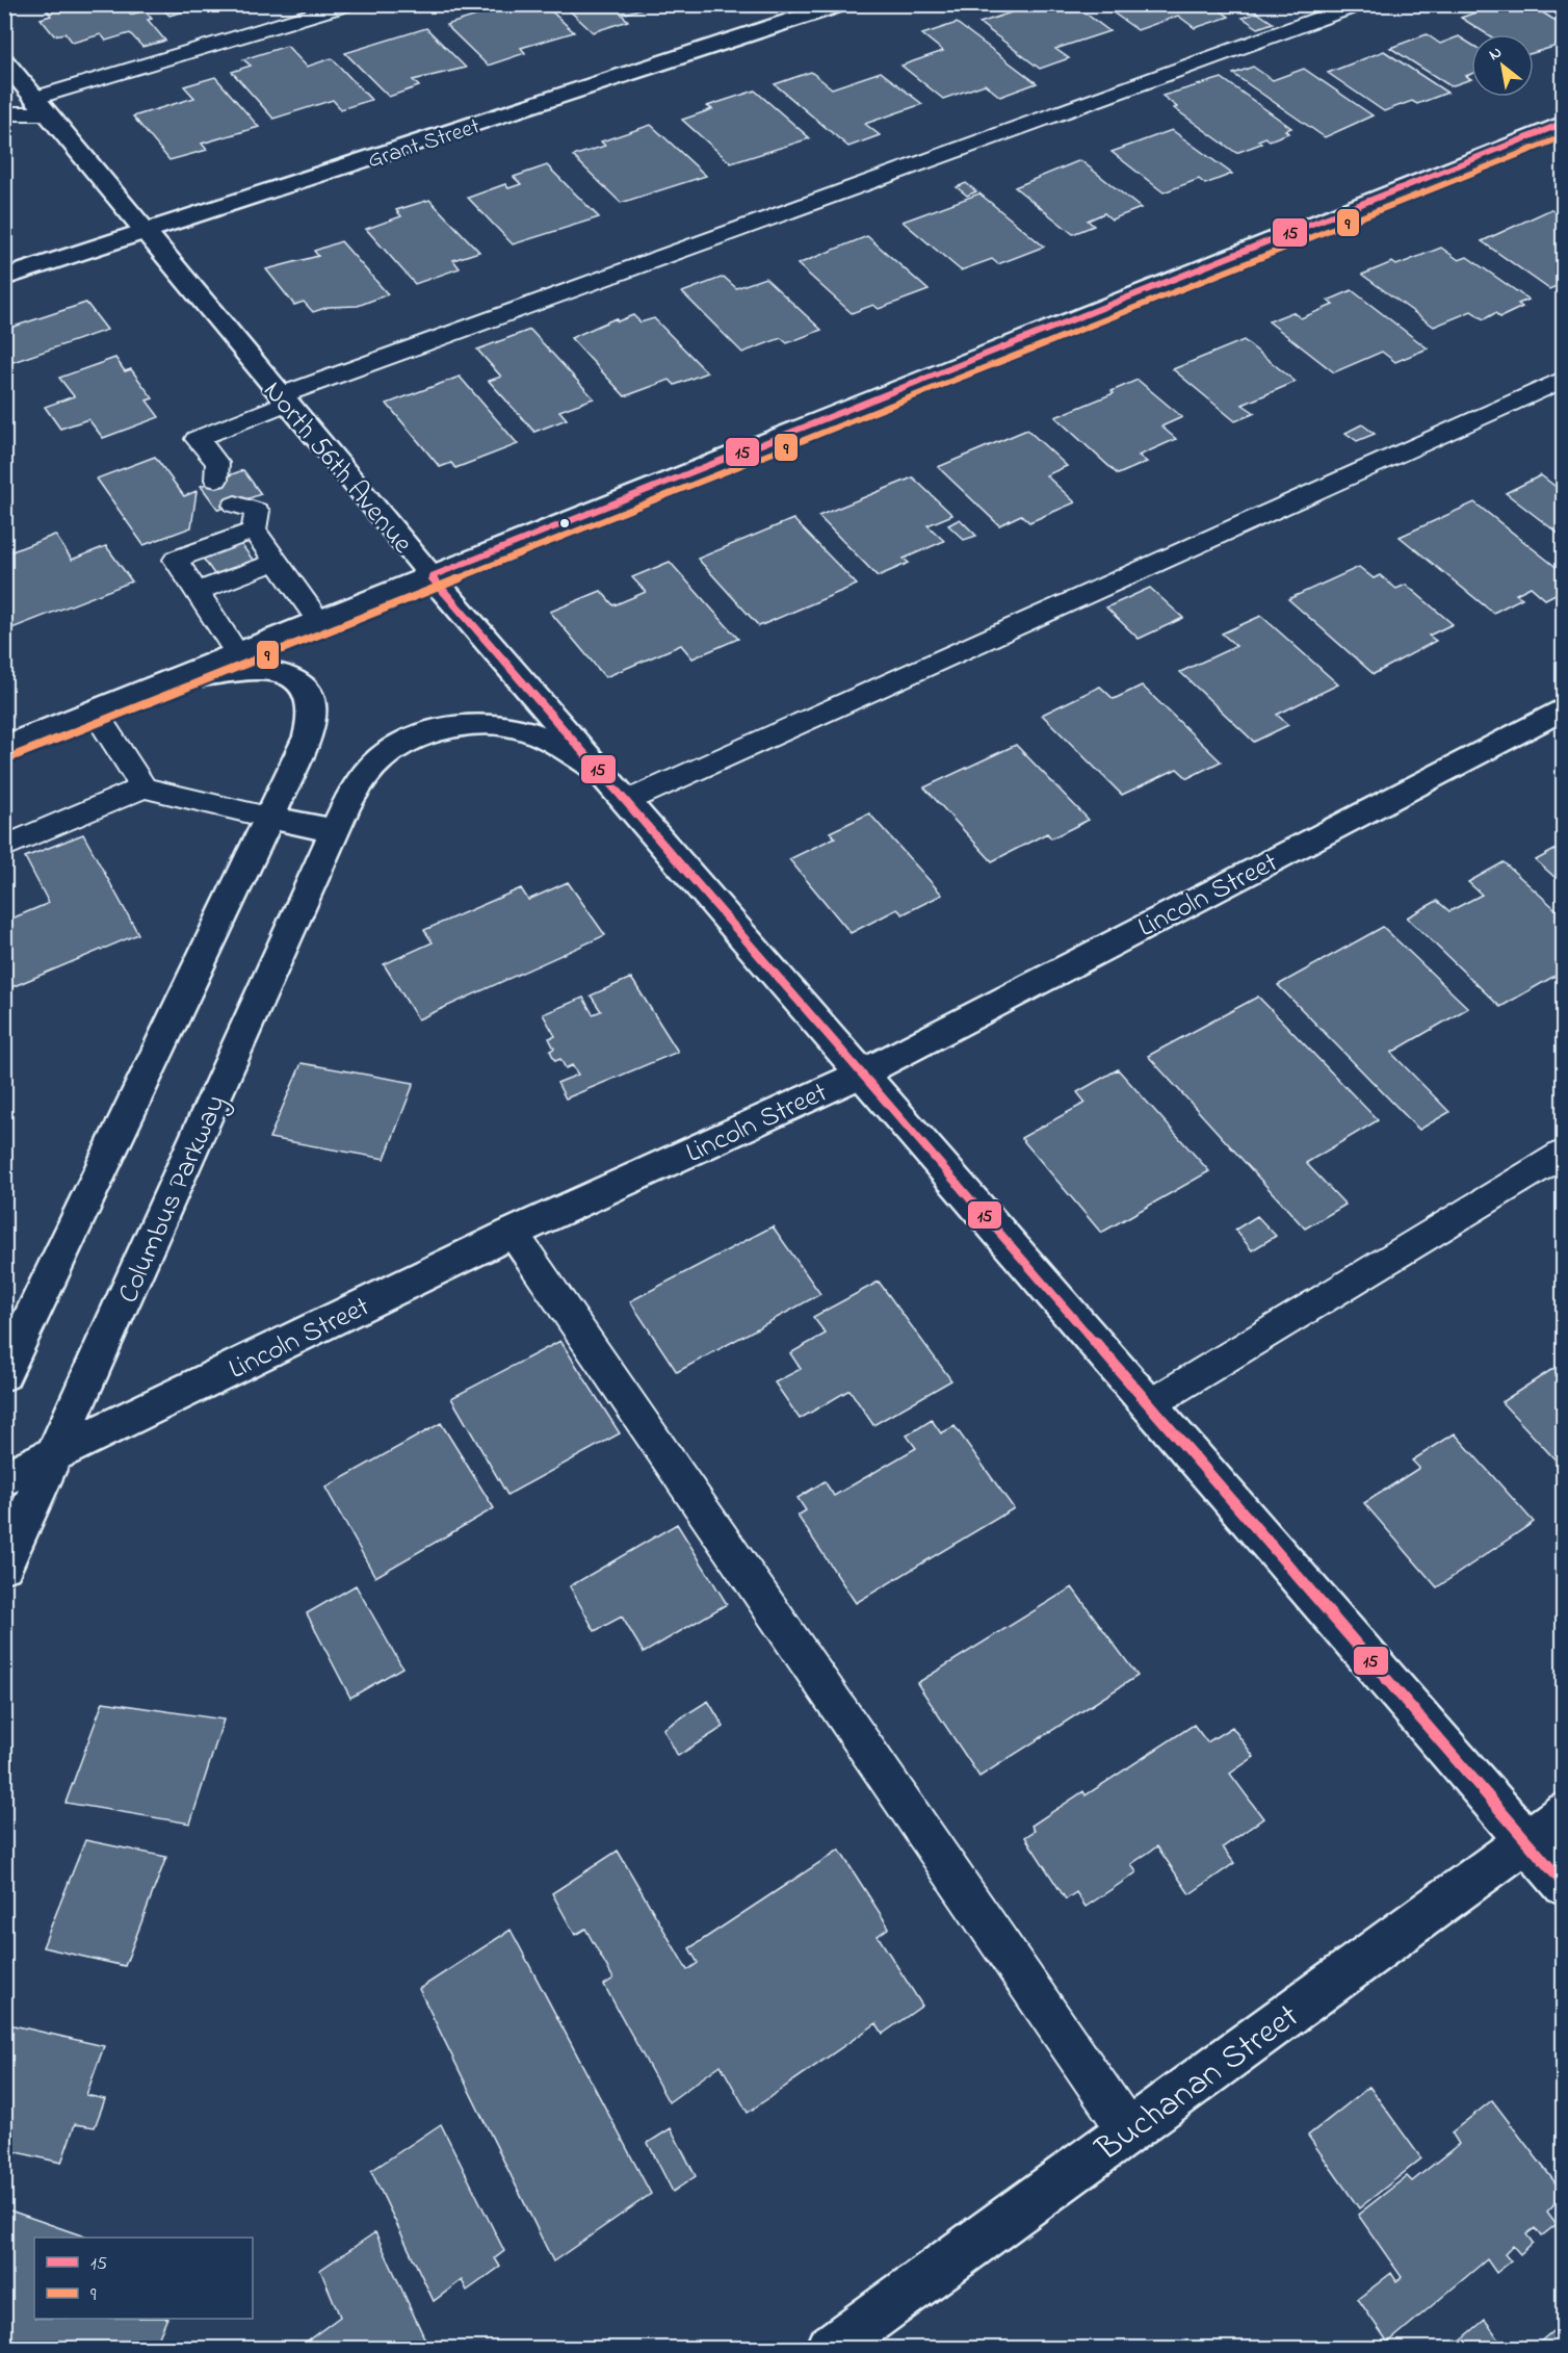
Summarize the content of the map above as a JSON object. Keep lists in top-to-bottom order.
{
  "streets": {
    "street": [
      "Grant Street",
      "North 56th Avenue",
      "Lincoln Street",
      "Columbus Parkway",
      "Buchanan Street"
    ]
  },
  "crossings": [
    ["Grant Street", "North 56th Avenue"],
    ["North 56th Avenue", "Lincoln Street"],
    ["North 56th Avenue", "Columbus Parkway"],
    ["North 56th Avenue", "Buchanan Street"],
    ["Lincoln Street", "Columbus Parkway"]
  ],
  "lines": ["transit line 15", "transit line 9"],
  "legend": ["15", "9"],
  "north": "top left"
}
